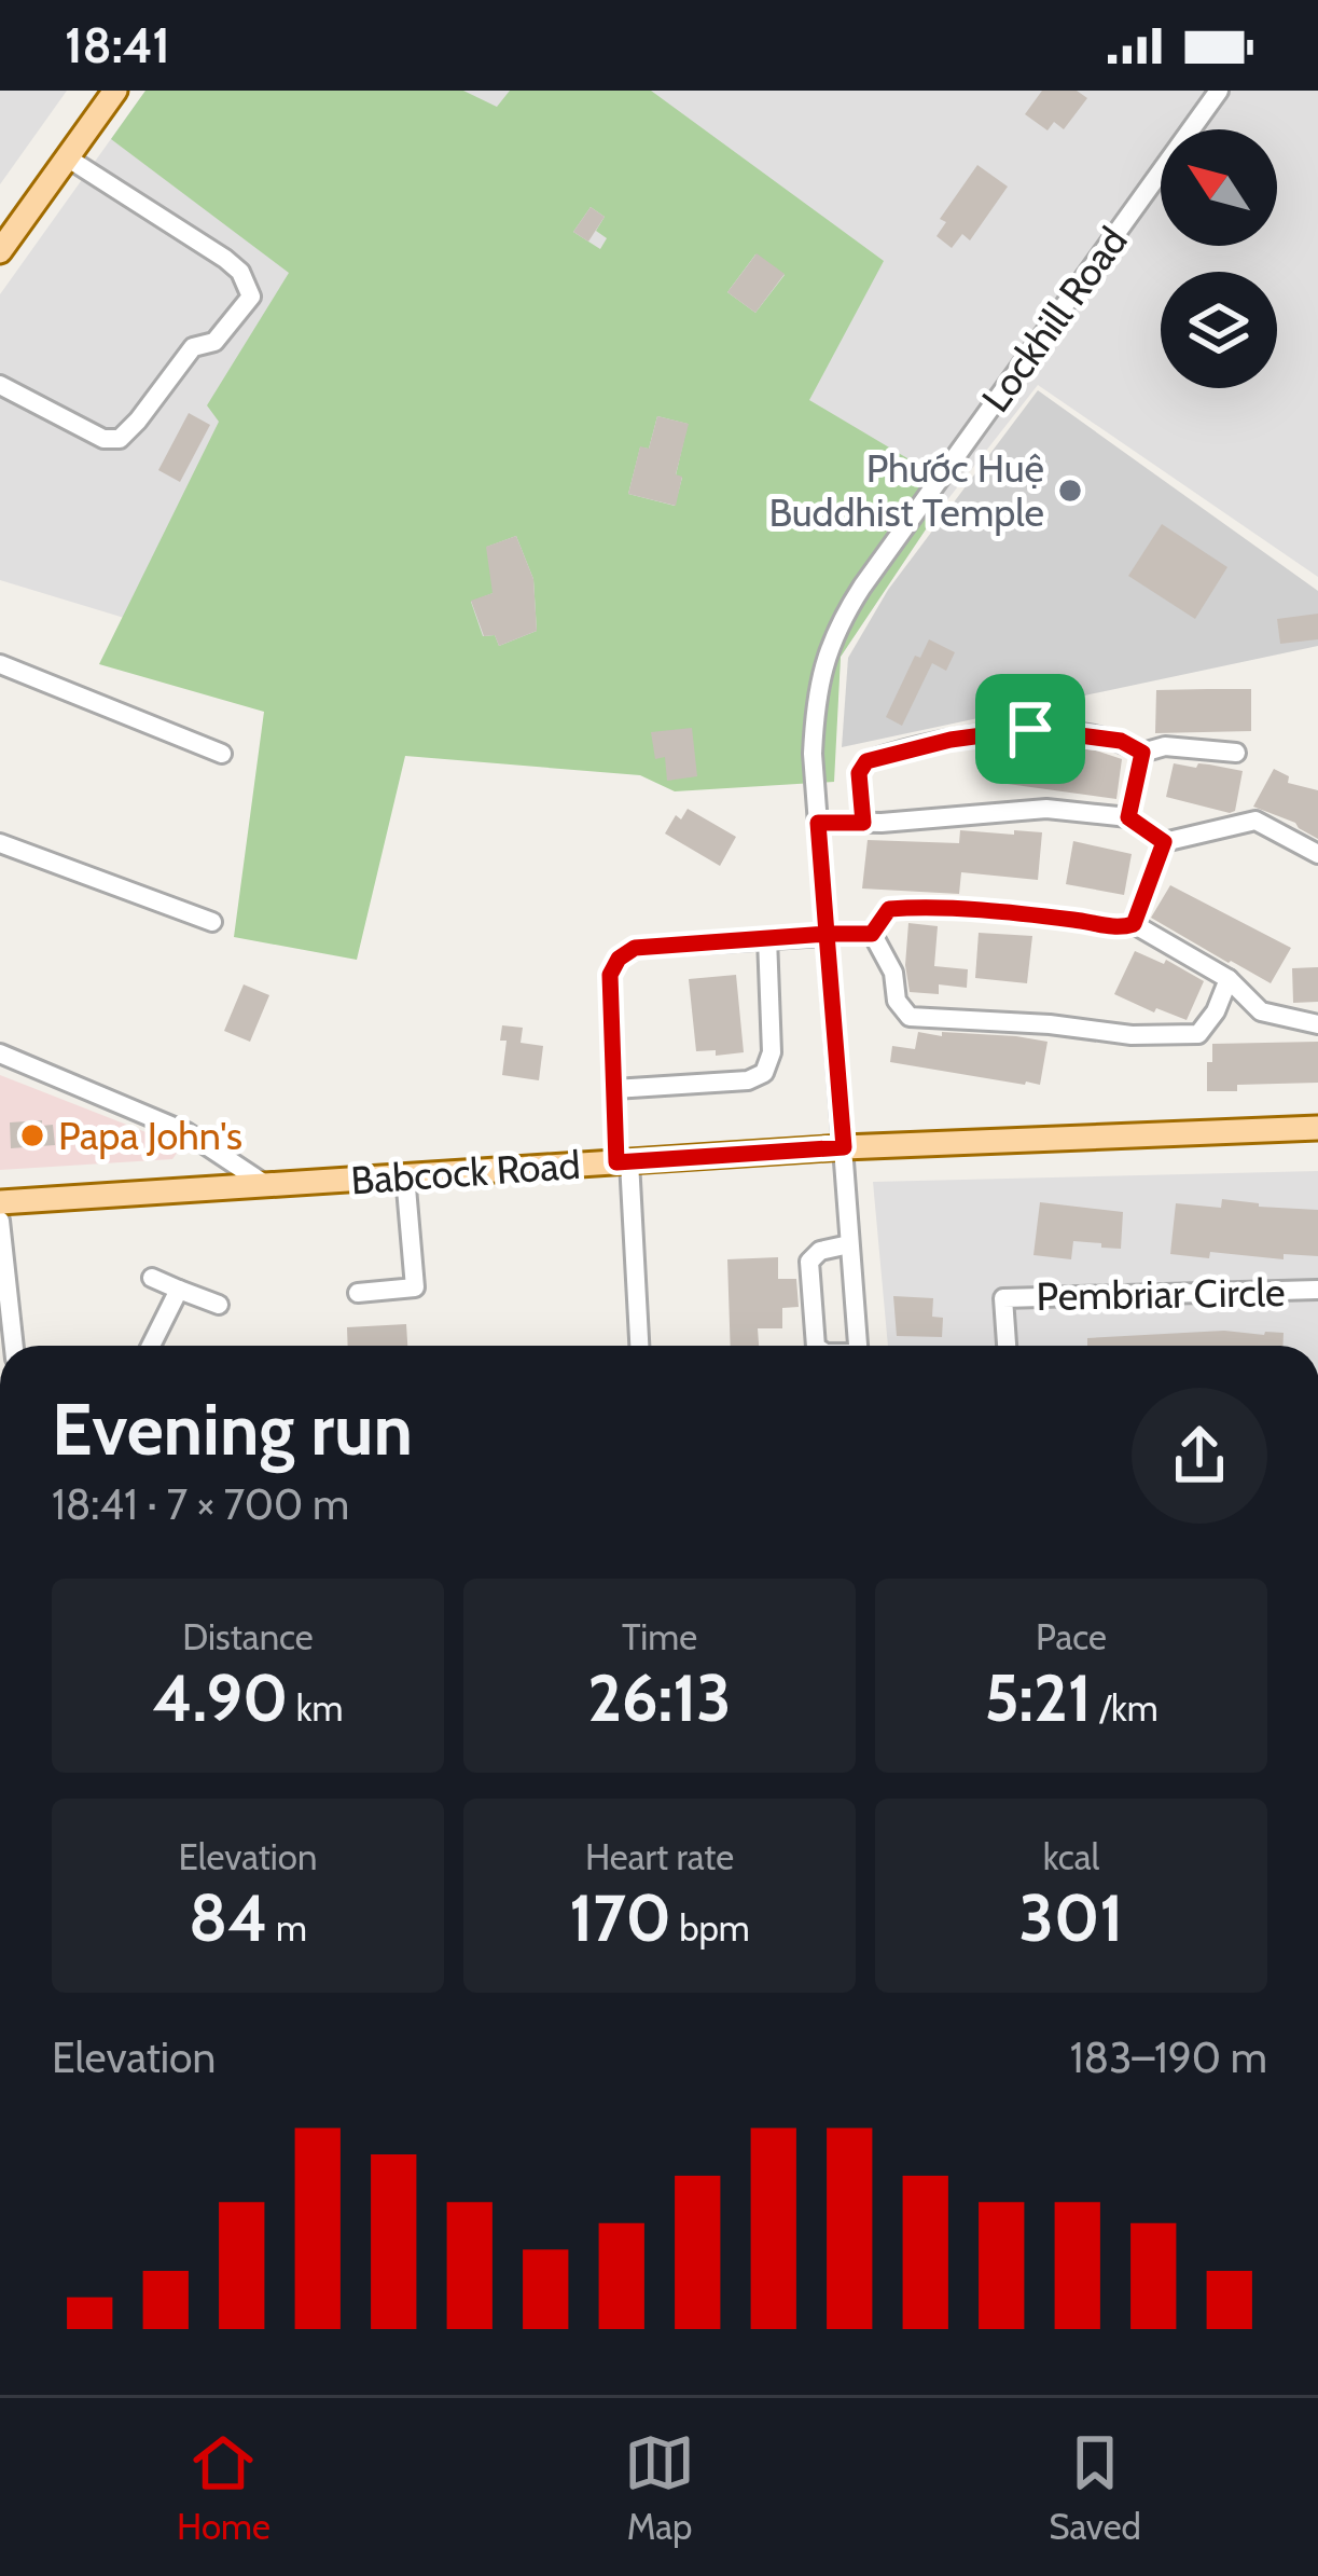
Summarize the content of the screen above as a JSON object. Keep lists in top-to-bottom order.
{
  "streets": {
    "main road": ["Babcock Road"],
    "street": ["Lockhill Road", "Pembriar Circle"]
  },
  "crossings": [
    ["Lockhill Road", "Babcock Road"]
  ],
  "places": ["Phước Huệ Buddhist Temple", "Papa John's"],
  "north": "top left",
  "page": {
    "status": "18:41",
    "heading": ["Evening run", "18:41 · 7 × 700 m"],
    "stats": [
      ["Distance", "4.90 km"],
      ["Time", "26:13"],
      ["Pace", "5:21 /km"],
      ["Elevation", "84 m"],
      ["Heart rate", "170 bpm"],
      ["kcal", "301"]
    ],
    "chart": ["Elevation", "183–190 m"],
    "tabs": ["Home", "Map", "Saved"]
  }
}
